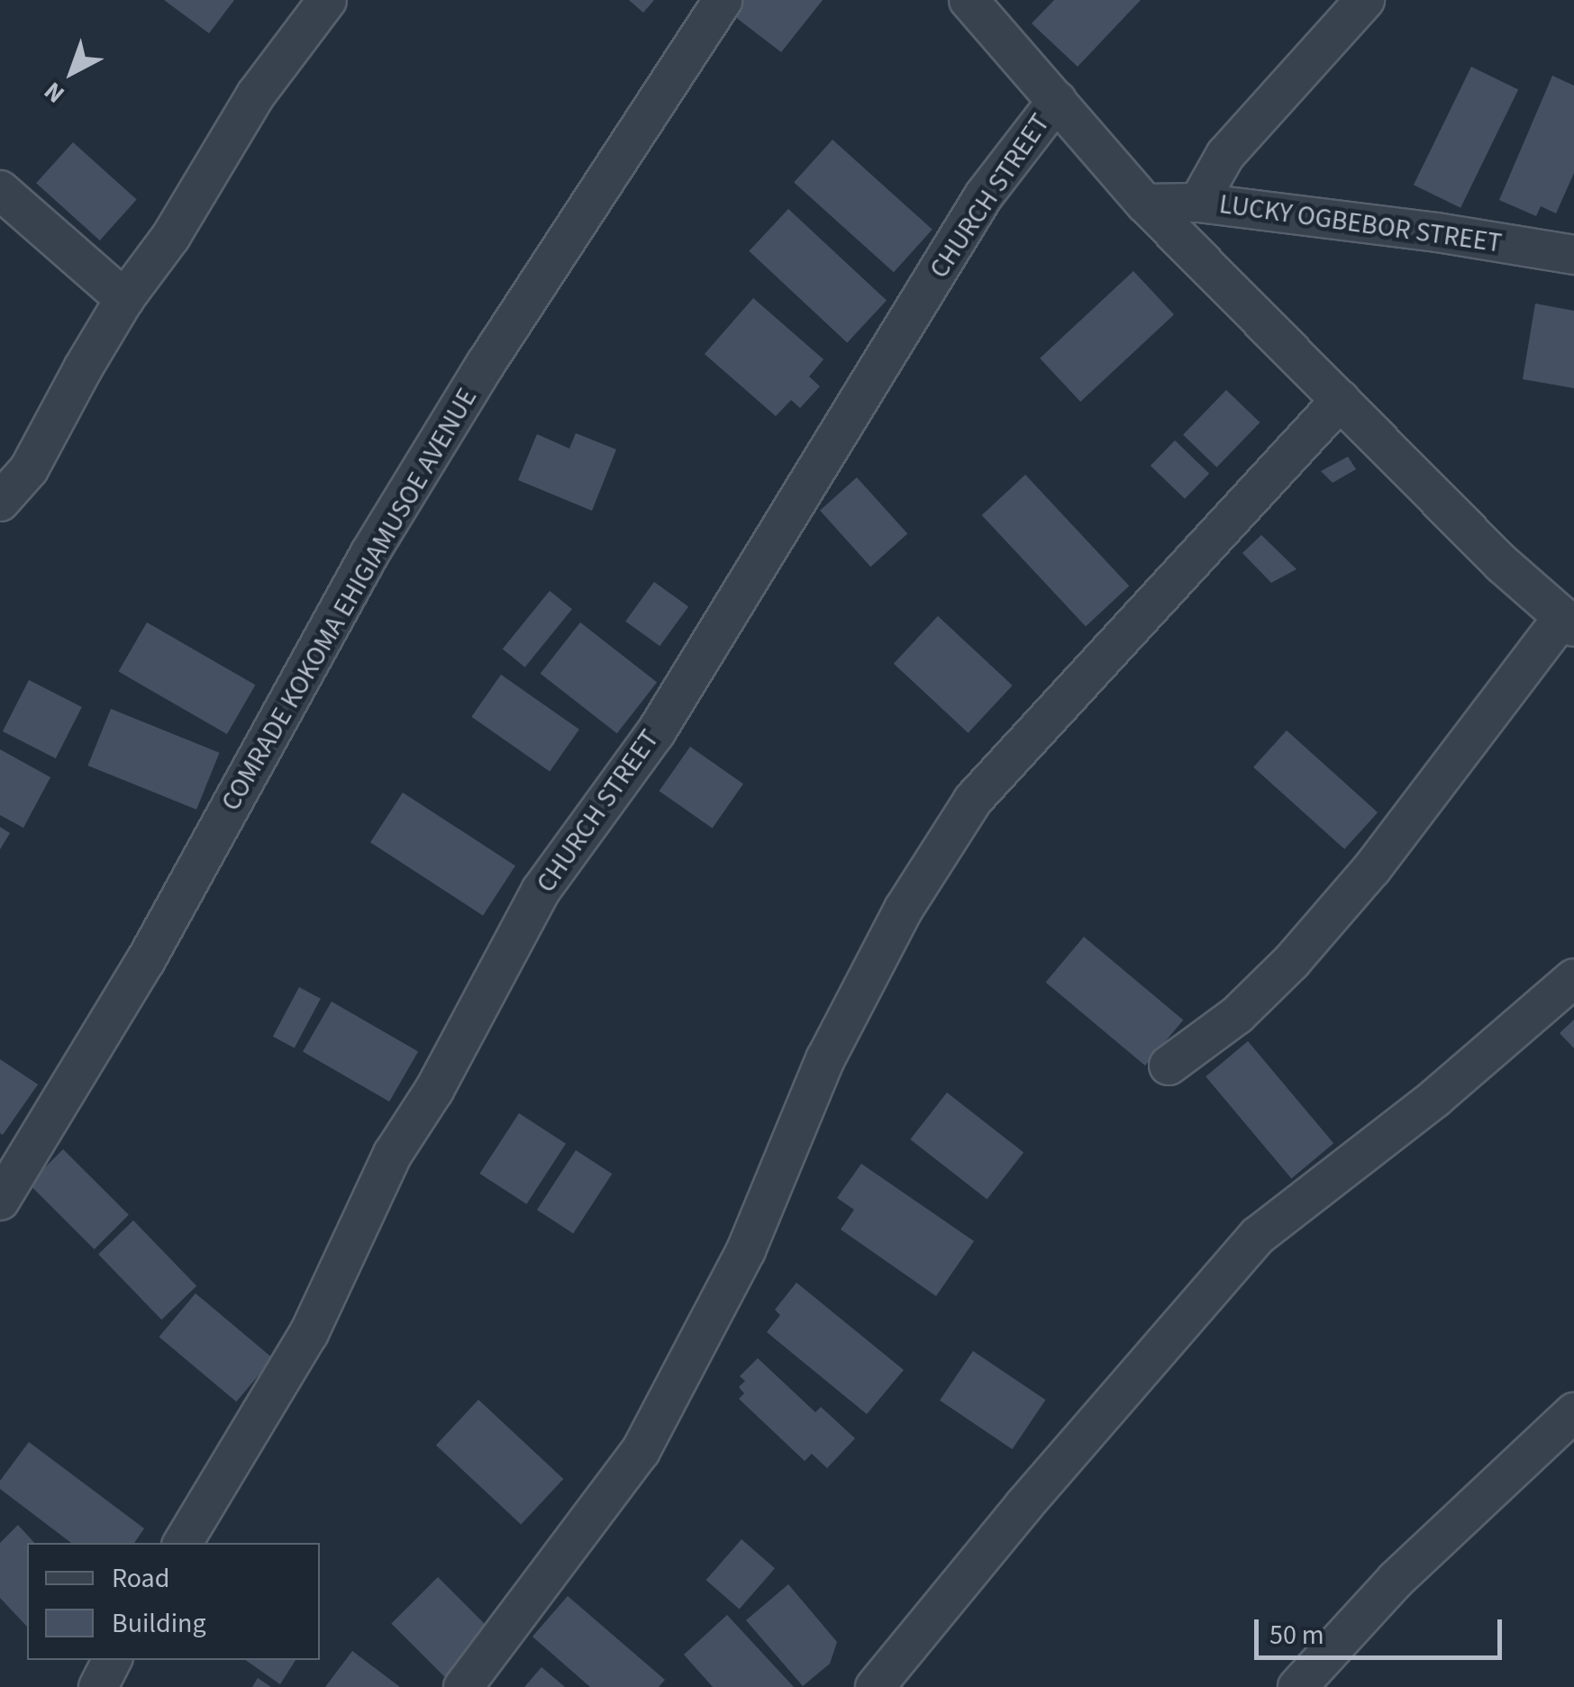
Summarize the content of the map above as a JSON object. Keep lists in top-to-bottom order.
{
  "streets": {
    "street": ["CHURCH STREET", "LUCKY OGBEBOR STREET", "COMRADE KOKOMA EHIGIAMUSOE AVENUE"]
  },
  "legend": ["Road", "Building"],
  "scale_bar": "50 m",
  "north": "bottom left"
}
